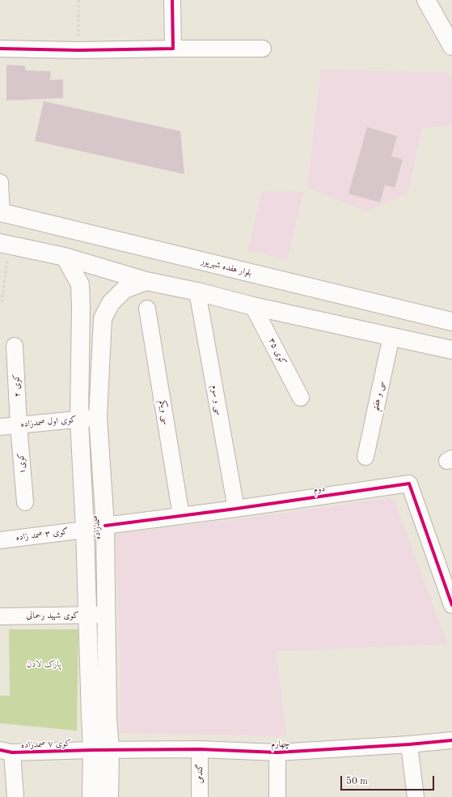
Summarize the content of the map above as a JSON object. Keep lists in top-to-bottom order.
{
  "streets": {
    "main road": ["بلوار هفده شهریور", "صمدزاده"],
    "street": [
      "کوی ۳۵",
      "کوی ۲",
      "سی و هفتم",
      "سی و سوم",
      "سی ویکم",
      "کوی اول صمدزاده",
      "کوی۱",
      "دوم",
      "کوی ۳ صمد زاده",
      "کوی شهید رحمانی",
      "کوی ۷ صمدزاده",
      "چهارم",
      "گندمی"
    ]
  },
  "crossings": [
    ["کوی ۲", "کوی اول صمدزاده"],
    ["کوی ۲", "کوی۱"],
    ["سی و سوم", "دوم"],
    ["سی ویکم", "دوم"],
    ["کوی اول صمدزاده", "کوی۱"],
    ["کوی اول صمدزاده", "صمدزاده"],
    ["دوم", "صمدزاده"],
    ["صمدزاده", "کوی ۳ صمد زاده"],
    ["صمدزاده", "کوی شهید رحمانی"],
    ["صمدزاده", "کوی ۷ صمدزاده"],
    ["صمدزاده", "چهارم"],
    ["کوی ۷ صمدزاده", "چهارم"],
    ["چهارم", "گندمی"]
  ],
  "parks": ["پارک لادن"],
  "scale_bar": "50 m"
}
